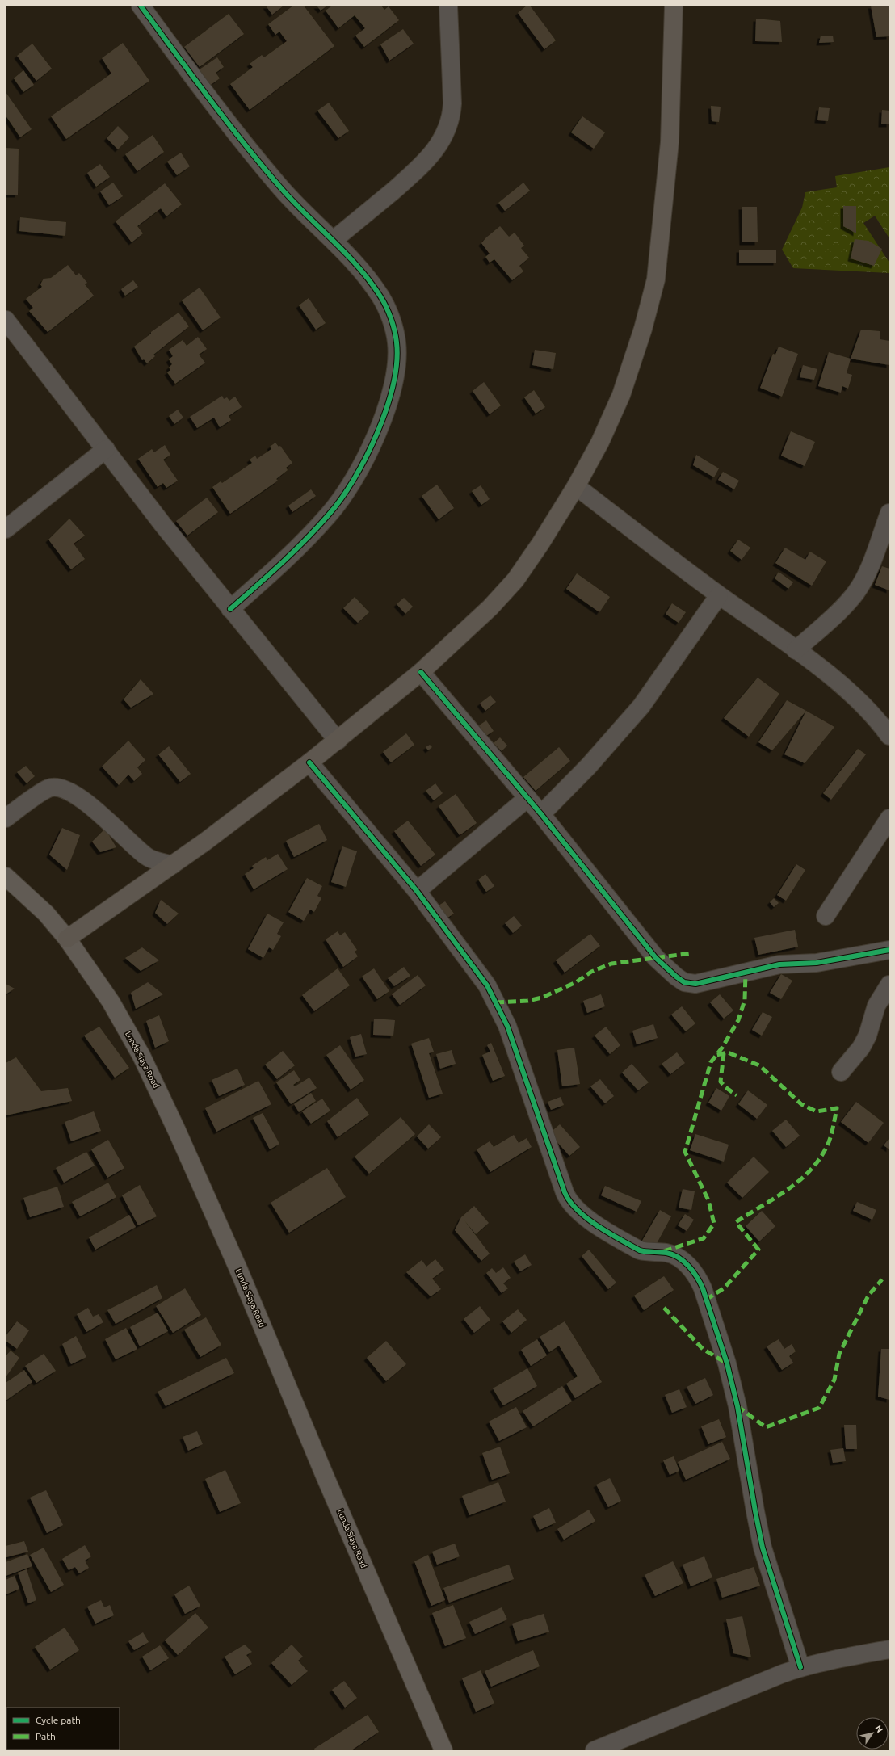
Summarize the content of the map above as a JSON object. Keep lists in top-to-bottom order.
{
  "streets": {
    "main road": ["Lunda Siaya Road"]
  },
  "legend": ["Cycle path", "Path"],
  "north": "top right"
}
